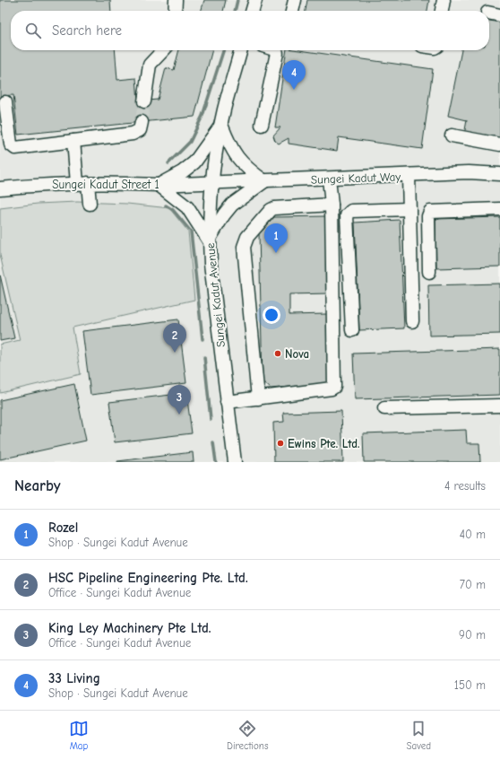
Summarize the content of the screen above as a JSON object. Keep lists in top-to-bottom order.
{
  "streets": {
    "street": ["Sungei Kadut Way", "Sungei Kadut Street 1", "Sungei Kadut Avenue"]
  },
  "crossings": [
    ["Sungei Kadut Way", "Sungei Kadut Street 1"],
    ["Sungei Kadut Way", "Sungei Kadut Avenue"],
    ["Sungei Kadut Street 1", "Sungei Kadut Avenue"]
  ],
  "places": ["Nova", "Ewins Pte. Ltd."],
  "page": {
    "search": "Search here",
    "pins": [
      "4",
      "1",
      "2",
      "3"
    ],
    "heading": ["Nearby", "4 results"],
    "list": [
      {
        "mark": "1",
        "name": "Rozel",
        "note": "Shop · Sungei Kadut Avenue",
        "value": "40 m"
      },
      {
        "mark": "2",
        "name": "HSC Pipeline Engineering Pte. Ltd.",
        "note": "Office · Sungei Kadut Avenue",
        "value": "70 m"
      },
      {
        "mark": "3",
        "name": "King Ley Machinery Pte Ltd.",
        "note": "Office · Sungei Kadut Avenue",
        "value": "90 m"
      },
      {
        "mark": "4",
        "name": "33 Living",
        "note": "Shop · Sungei Kadut Avenue",
        "value": "150 m"
      }
    ],
    "nav": ["Map", "Directions", "Saved"]
  }
}
